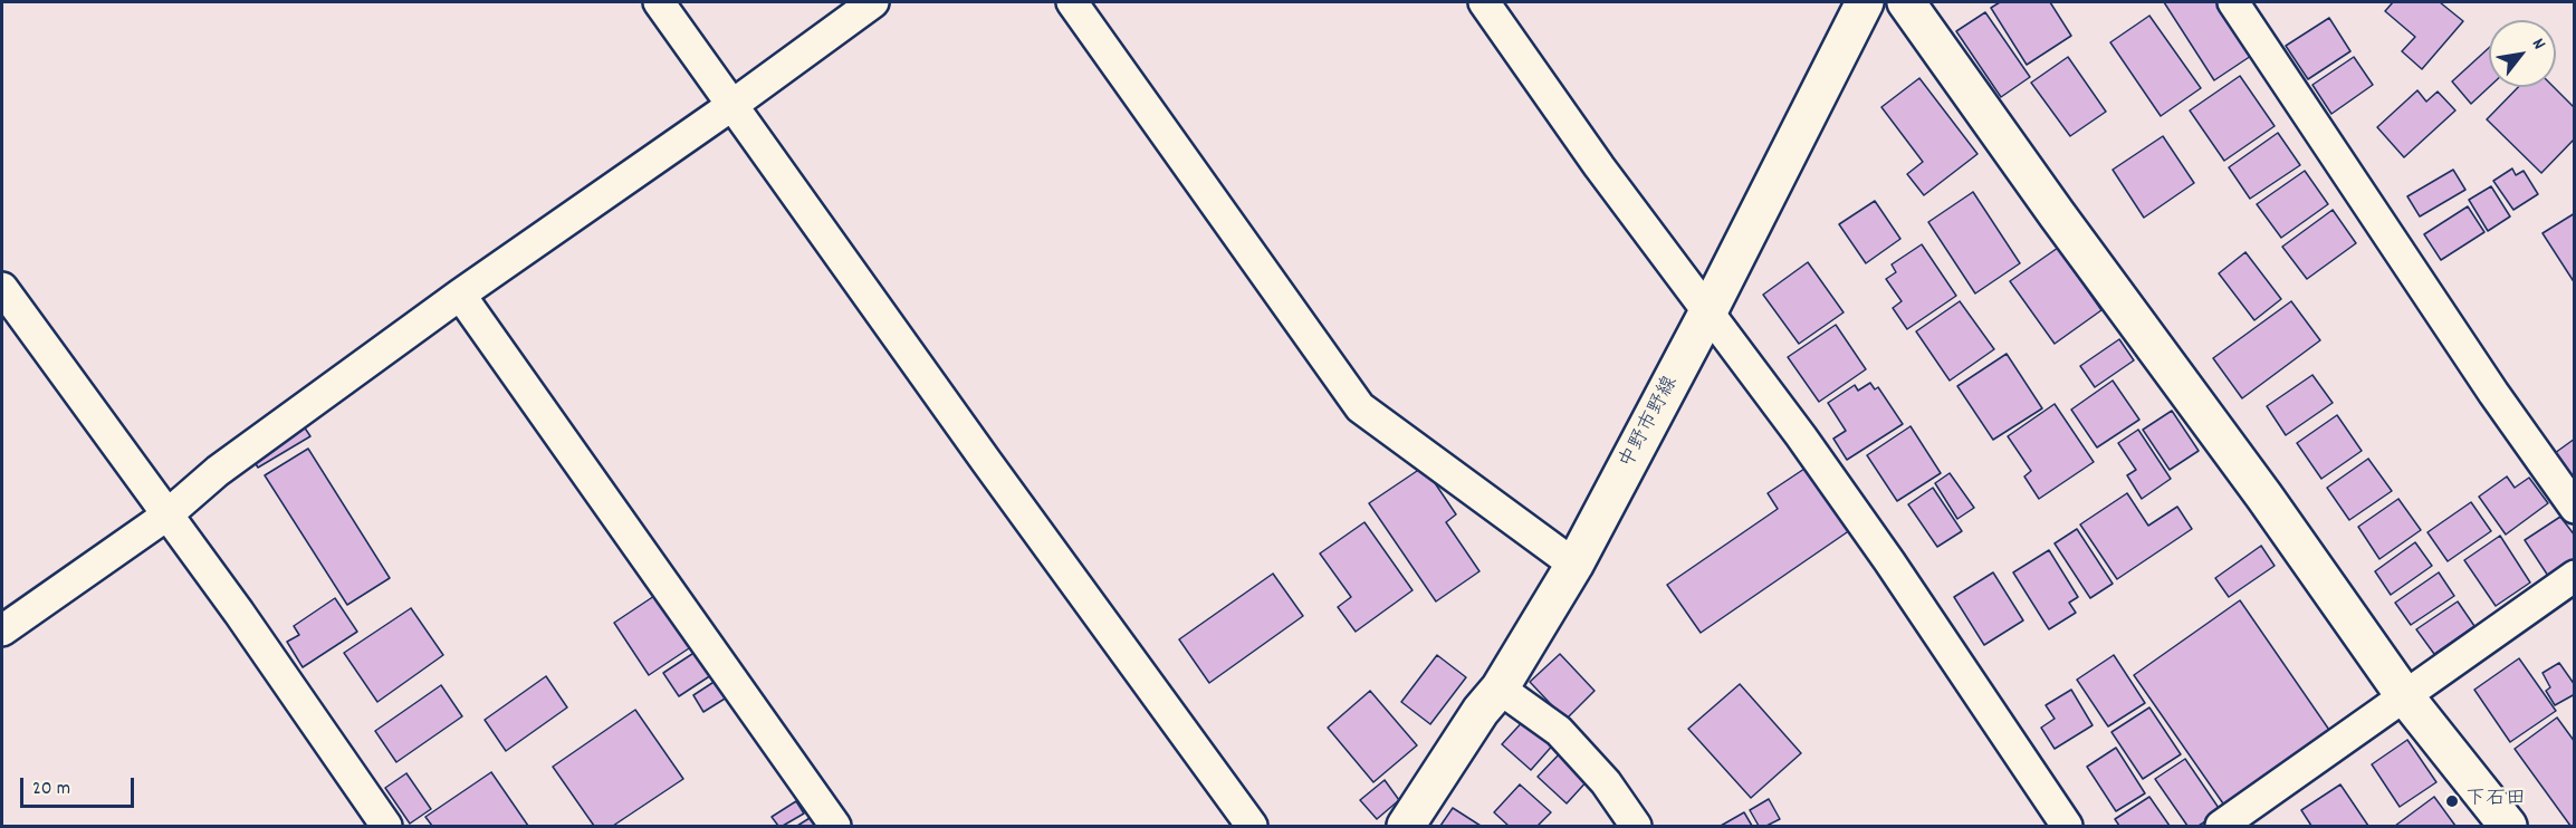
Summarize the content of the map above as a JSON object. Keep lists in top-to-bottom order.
{
  "streets": {
    "street": ["中野市野線"]
  },
  "places": ["下石田"],
  "scale_bar": "20 m",
  "north": "top right"
}
